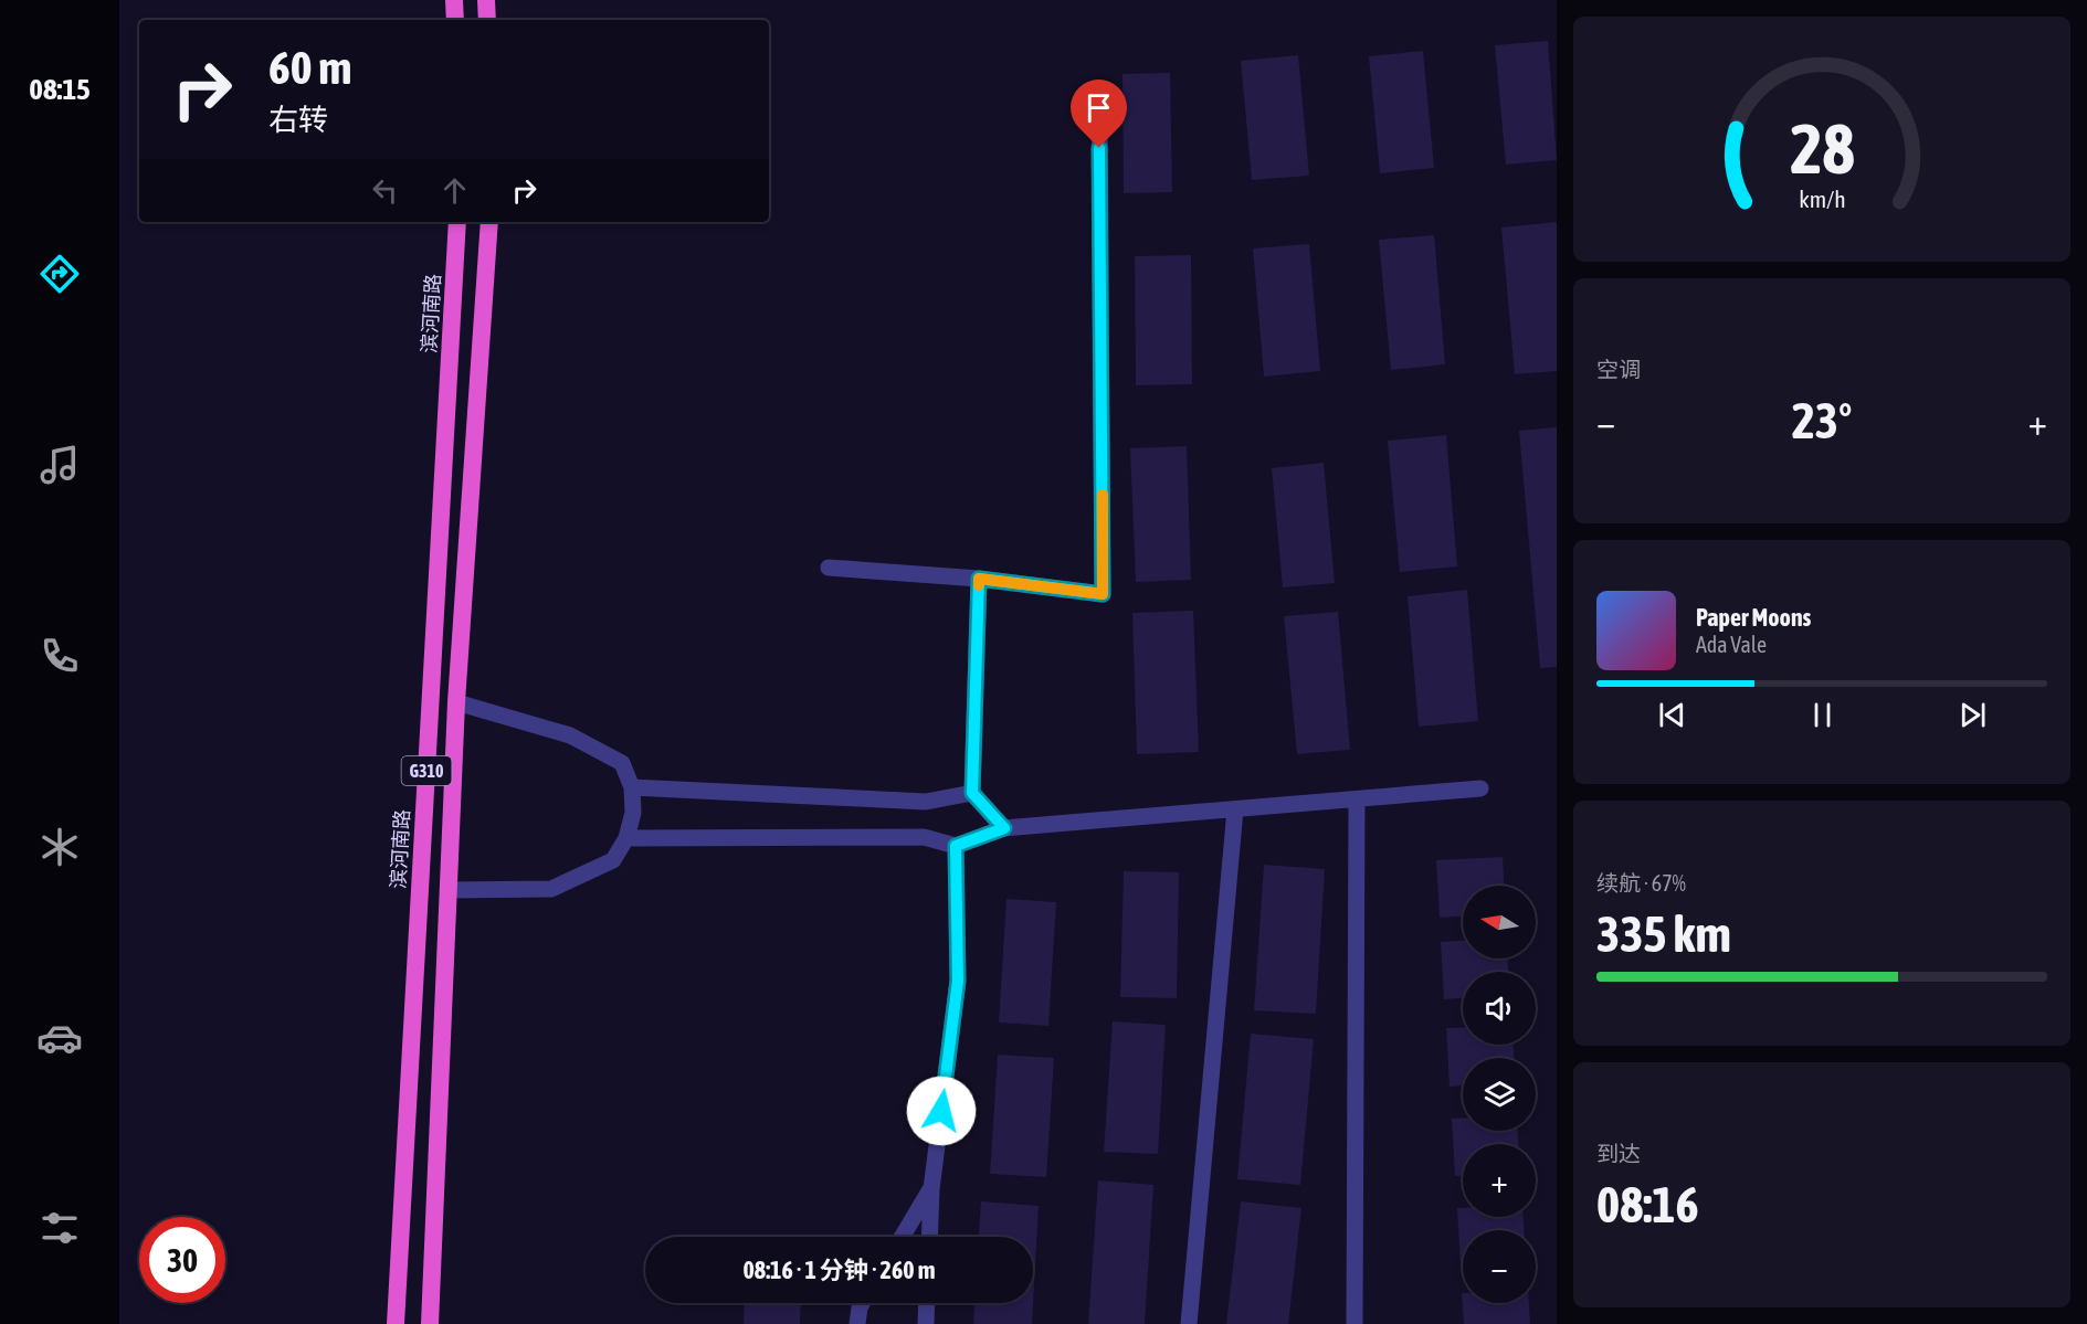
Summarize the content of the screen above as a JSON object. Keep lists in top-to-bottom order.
{
  "streets": {
    "highway": ["滨河南路", "G310"]
  },
  "north": "left",
  "page": {
    "tabs": "08:15",
    "turn": ["60 m", "右转"],
    "tile": [
      "空调",
      ["续航 · 67%", "335 km"],
      ["到达", "08:16"]
    ],
    "heat": ["−", "23°", "+"],
    "song": ["Paper Moons", "Ada Vale"],
    "map_buttons": ["+", "−"],
    "limit": "30",
    "trip": "08:16 · 1 分钟 · 260 m",
    "gauge": ["28", "km/h"]
  }
}
